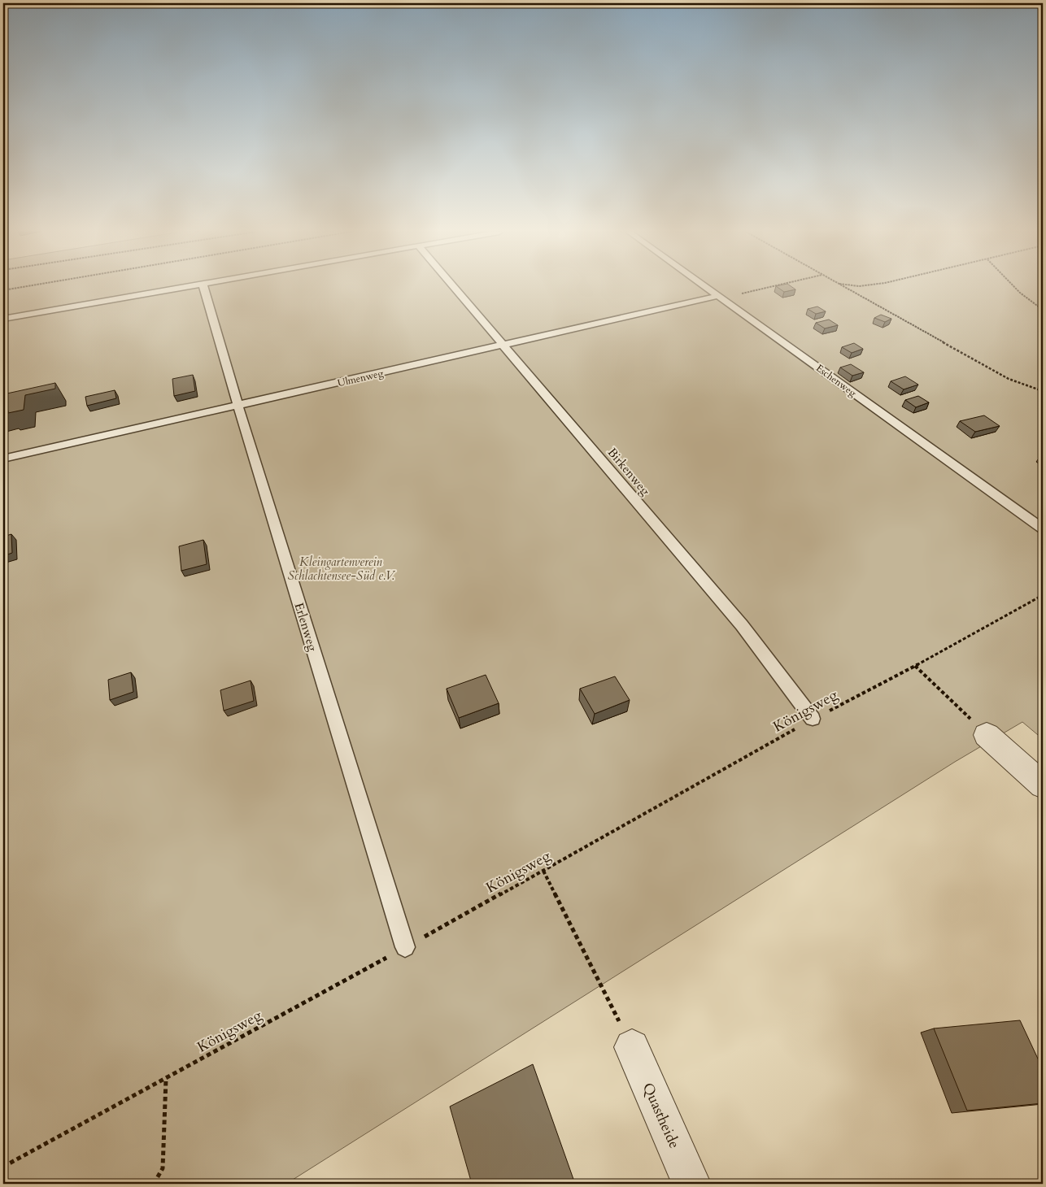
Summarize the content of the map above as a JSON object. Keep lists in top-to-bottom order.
{
  "streets": {
    "street": ["Quastheide"],
    "lane": [
      "Ulmenweg",
      "Eschenweg",
      "Birkenweg",
      "Erlenweg"
    ],
    "path": ["Königsweg"]
  },
  "crossings": [
    ["Ulmenweg", "Eschenweg"],
    ["Ulmenweg", "Birkenweg"],
    ["Ulmenweg", "Erlenweg"],
    ["Birkenweg", "Königsweg"],
    ["Erlenweg", "Königsweg"]
  ],
  "parks": ["Kleingartenverein Schlachtensee-Süd e.V."]
}
